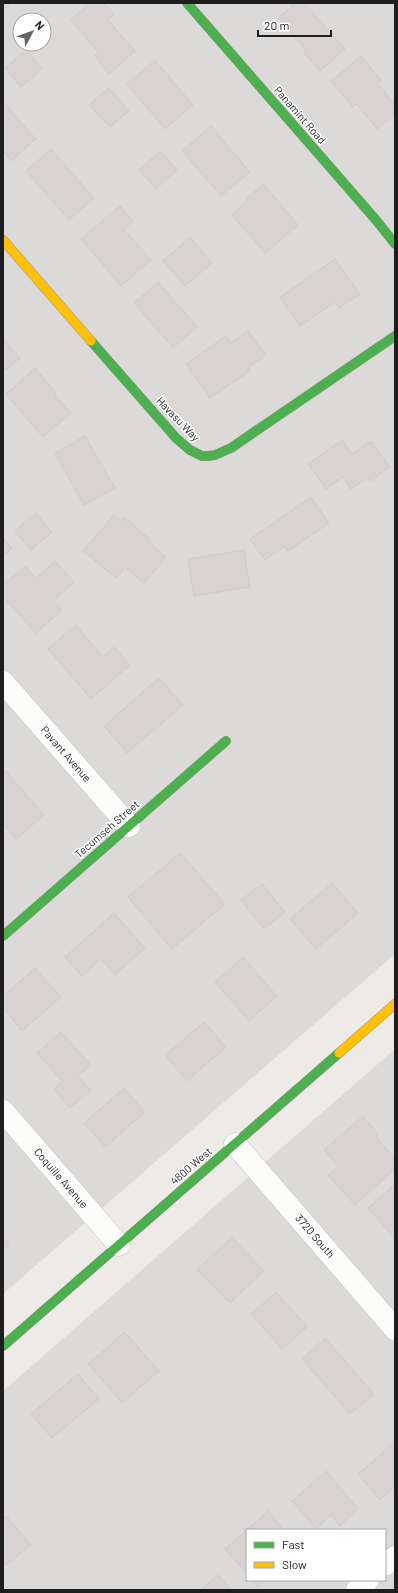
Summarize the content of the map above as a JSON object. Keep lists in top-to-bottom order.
{
  "streets": {
    "street": [
      "Panamint Road",
      "Havasu Way",
      "Pavant Avenue",
      "Tecumseh Street",
      "4800 West",
      "Coquille Avenue",
      "3720 South"
    ]
  },
  "crossings": [
    ["Pavant Avenue", "Tecumseh Street"],
    ["4800 West", "Coquille Avenue"],
    ["4800 West", "3720 South"]
  ],
  "legend": ["Fast", "Slow"],
  "scale_bar": "20 m",
  "north": "top right"
}
